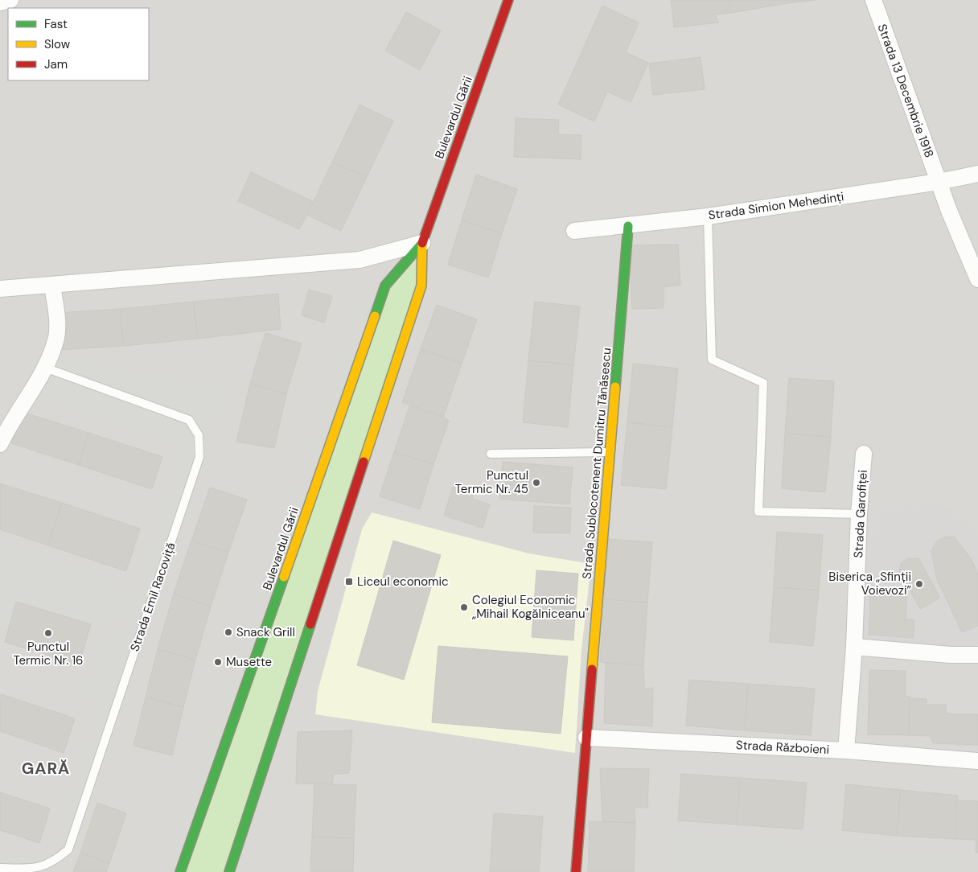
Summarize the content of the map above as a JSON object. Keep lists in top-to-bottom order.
{
  "streets": {
    "main road": ["Bulevardul Gării", "Strada Sublocotenent Dumitru Tănăsescu"],
    "street": [
      "Strada 13 Decembrie 1918",
      "Strada Simion Mehedinți",
      "Strada Garofiței",
      "Strada Războieni"
    ],
    "lane": ["Strada Emil Racoviță"]
  },
  "crossings": [
    ["Strada 13 Decembrie 1918", "Strada Simion Mehedinți"],
    ["Strada Simion Mehedinți", "Strada Sublocotenent Dumitru Tănăsescu"],
    ["Strada Sublocotenent Dumitru Tănăsescu", "Strada Războieni"],
    ["Strada Garofiței", "Strada Războieni"]
  ],
  "districts": ["GARĂ"],
  "places": {
    "other": [
      "Punctul Termic Nr. 45",
      "Biserica „Sfinții Voievozi”",
      "Colegiul Economic „Mihail Kogălniceanu\"",
      "Snack Grill",
      "Punctul Termic Nr. 16",
      "Musette"
    ],
    "transit": ["Liceul economic"]
  },
  "legend": ["Fast", "Slow", "Jam"]
}
